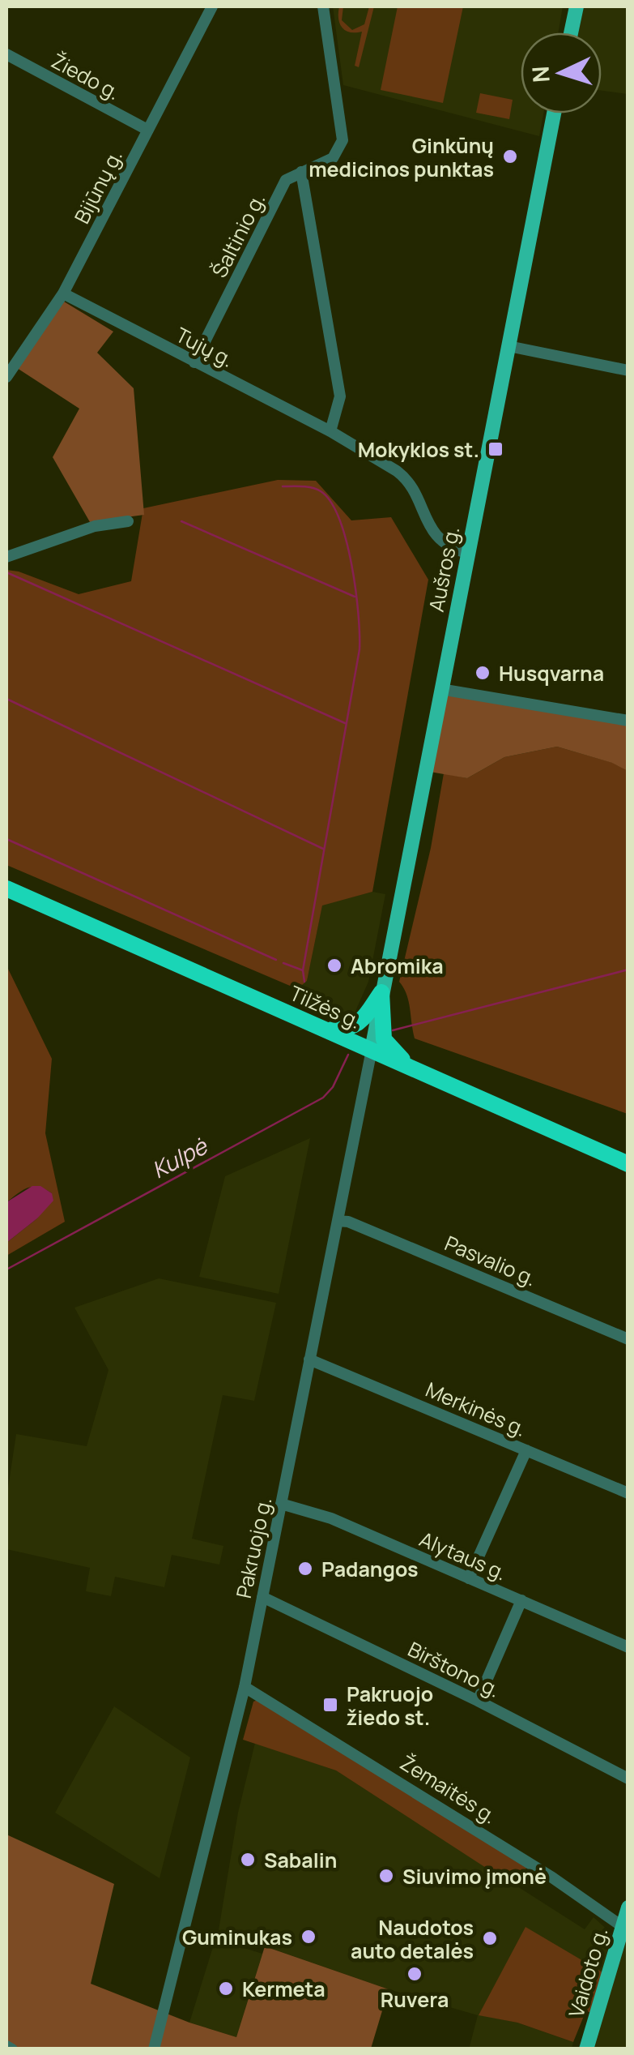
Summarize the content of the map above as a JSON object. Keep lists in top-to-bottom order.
{
  "streets": {
    "highway": ["Tilžės g."],
    "main road": ["Aušros g.", "Vaidoto g."],
    "street": [
      "Žiedo g.",
      "Bijūnų g.",
      "Šaltinio g.",
      "Tujų g.",
      "Pasvalio g.",
      "Merkinės g.",
      "Pakruojo g.",
      "Alytaus g.",
      "Birštono g.",
      "Žemaitės g."
    ]
  },
  "crossings": [
    ["Žiedo g.", "Bijūnų g."],
    ["Bijūnų g.", "Tujų g."],
    ["Šaltinio g.", "Tujų g."],
    ["Tujų g.", "Aušros g."],
    ["Aušros g.", "Tilžės g."],
    ["Aušros g.", "Pakruojo g."],
    ["Tilžės g.", "Pakruojo g."],
    ["Pasvalio g.", "Pakruojo g."],
    ["Merkinės g.", "Pakruojo g."],
    ["Pakruojo g.", "Alytaus g."],
    ["Pakruojo g.", "Birštono g."],
    ["Pakruojo g.", "Žemaitės g."],
    ["Žemaitės g.", "Vaidoto g."]
  ],
  "water": ["Kulpė"],
  "places": {
    "other": [
      "Ginkūnų medicinos punktas",
      "Husqvarna",
      "Abromika",
      "Padangos",
      "Sabalin",
      "Siuvimo įmonė",
      "Guminukas",
      "Naudotos auto detalės",
      "Ruvera",
      "Kermeta"
    ],
    "transit": ["Mokyklos st.", "Pakruojo žiedo st."]
  },
  "north": "left"
}
